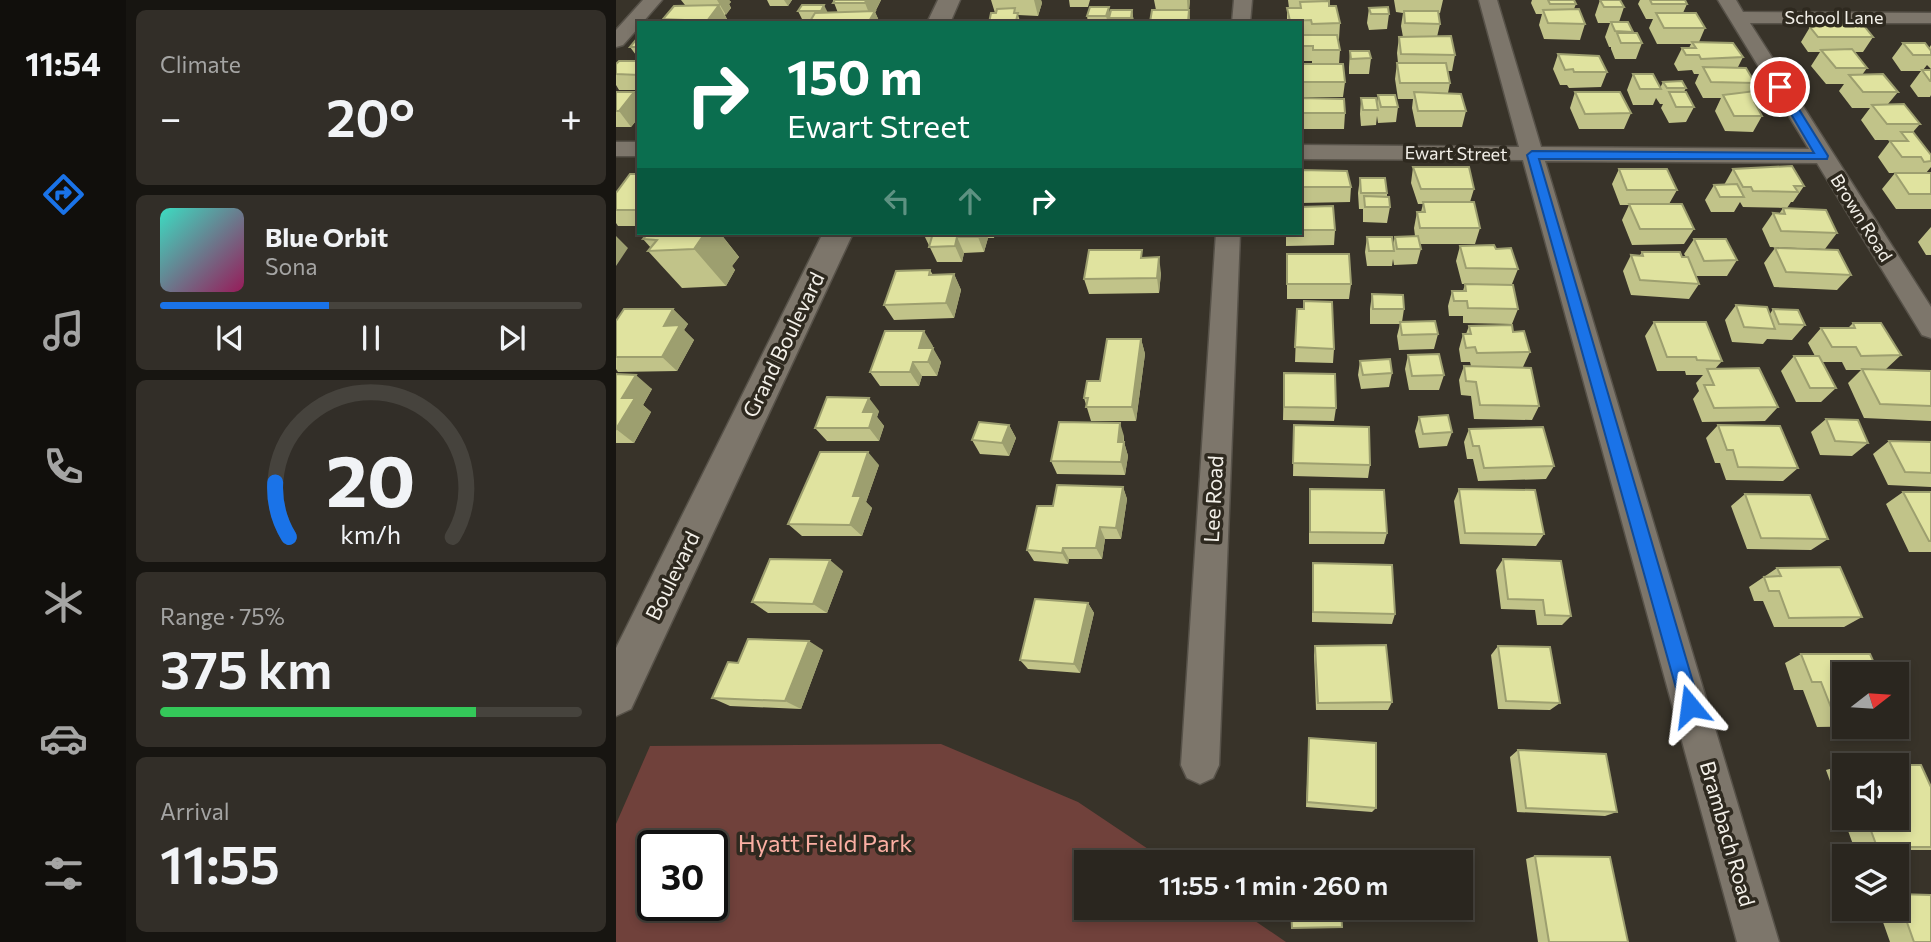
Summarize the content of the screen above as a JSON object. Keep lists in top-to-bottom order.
{
  "streets": {
    "street": [
      "School Lane",
      "Ewart Street",
      "Brown Road",
      "Grand Boulevard",
      "Lee Road",
      "Boulevard",
      "Brambach Road"
    ]
  },
  "crossings": [
    ["School Lane", "Brown Road"],
    ["Ewart Street", "Brown Road"],
    ["Ewart Street", "Brambach Road"],
    ["Grand Boulevard", "Boulevard"]
  ],
  "parks": ["Hyatt Field Park"],
  "north": "right",
  "page": {
    "tabs": "11:54",
    "tile": [
      "Climate",
      ["Range · 75%", "375 km"],
      ["Arrival", "11:55"]
    ],
    "turn": ["150 m", "Ewart Street"],
    "heat": ["−", "20°", "+"],
    "song": ["Blue Orbit", "Sona"],
    "limit": "30",
    "trip": "11:55 · 1 min · 260 m",
    "gauge": ["20", "km/h"]
  }
}
